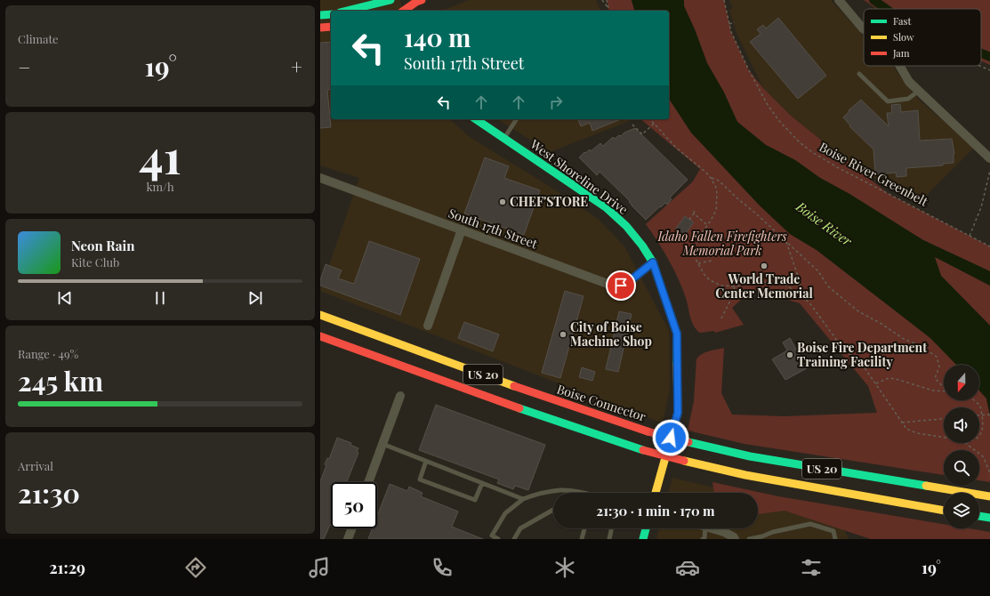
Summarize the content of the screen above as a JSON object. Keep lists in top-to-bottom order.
{
  "streets": {
    "main road": ["West Shoreline Drive", "US 20", "Boise Connector"],
    "street": ["South 17th Street"],
    "path": ["Boise River Greenbelt"]
  },
  "crossings": [
    ["West Shoreline Drive", "South 17th Street"]
  ],
  "water": ["Boise River"],
  "parks": ["Idaho Fallen Firefighters Memorial Park"],
  "places": [
    "CHEF'STORE",
    "World Trade Center Memorial",
    "City of Boise Machine Shop",
    "Boise Fire Department Training Facility"
  ],
  "legend": ["Fast", "Slow", "Jam"],
  "north": "bottom",
  "page": {
    "tile": [
      "Climate",
      ["41", "km/h"],
      ["Range · 49%", "245 km"],
      ["Arrival", "21:30"]
    ],
    "turn": ["140 m", "South 17th Street"],
    "heat": ["−", "19°", "+"],
    "song": ["Neon Rain", "Kite Club"],
    "limit": "50",
    "trip": "21:30 · 1 min · 170 m",
    "tabs": ["21:29", "19°"]
  }
}
